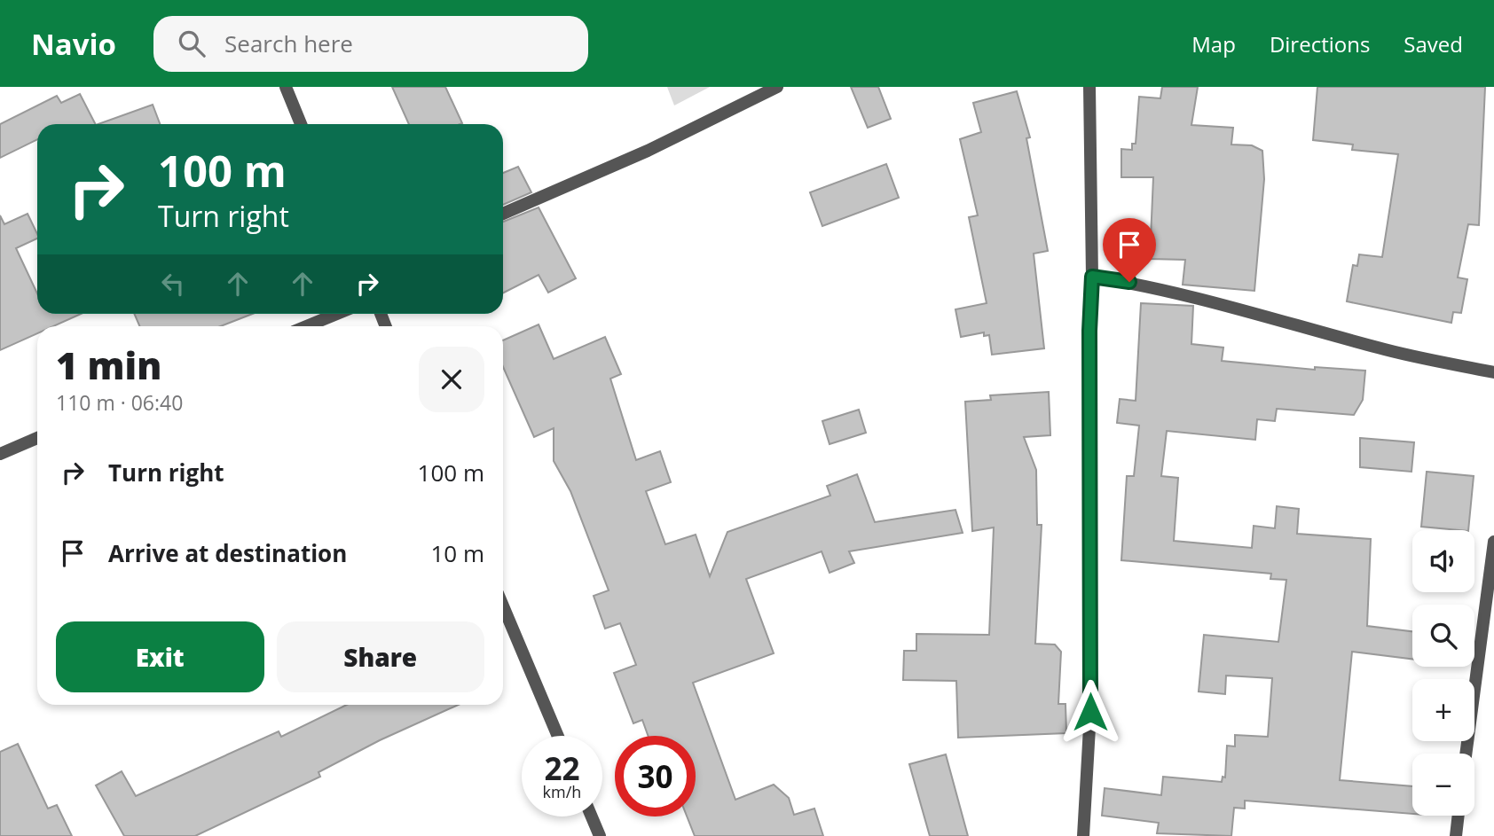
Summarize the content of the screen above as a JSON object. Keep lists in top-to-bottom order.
{
  "page": {
    "header": "Navio",
    "search": "Search here",
    "nav": ["Map", "Directions", "Saved"],
    "turn": ["100 m", "Turn right"],
    "heading": ["1 min", "110 m · 06:40"],
    "list": [
      {
        "name": "Turn right",
        "value": "100 m"
      },
      {
        "name": "Arrive at destination",
        "value": "10 m"
      }
    ],
    "map_buttons": ["+", "−"],
    "buttons": ["Exit", "Share"],
    "speed": "22 km/h",
    "limit": "30"
  }
}
